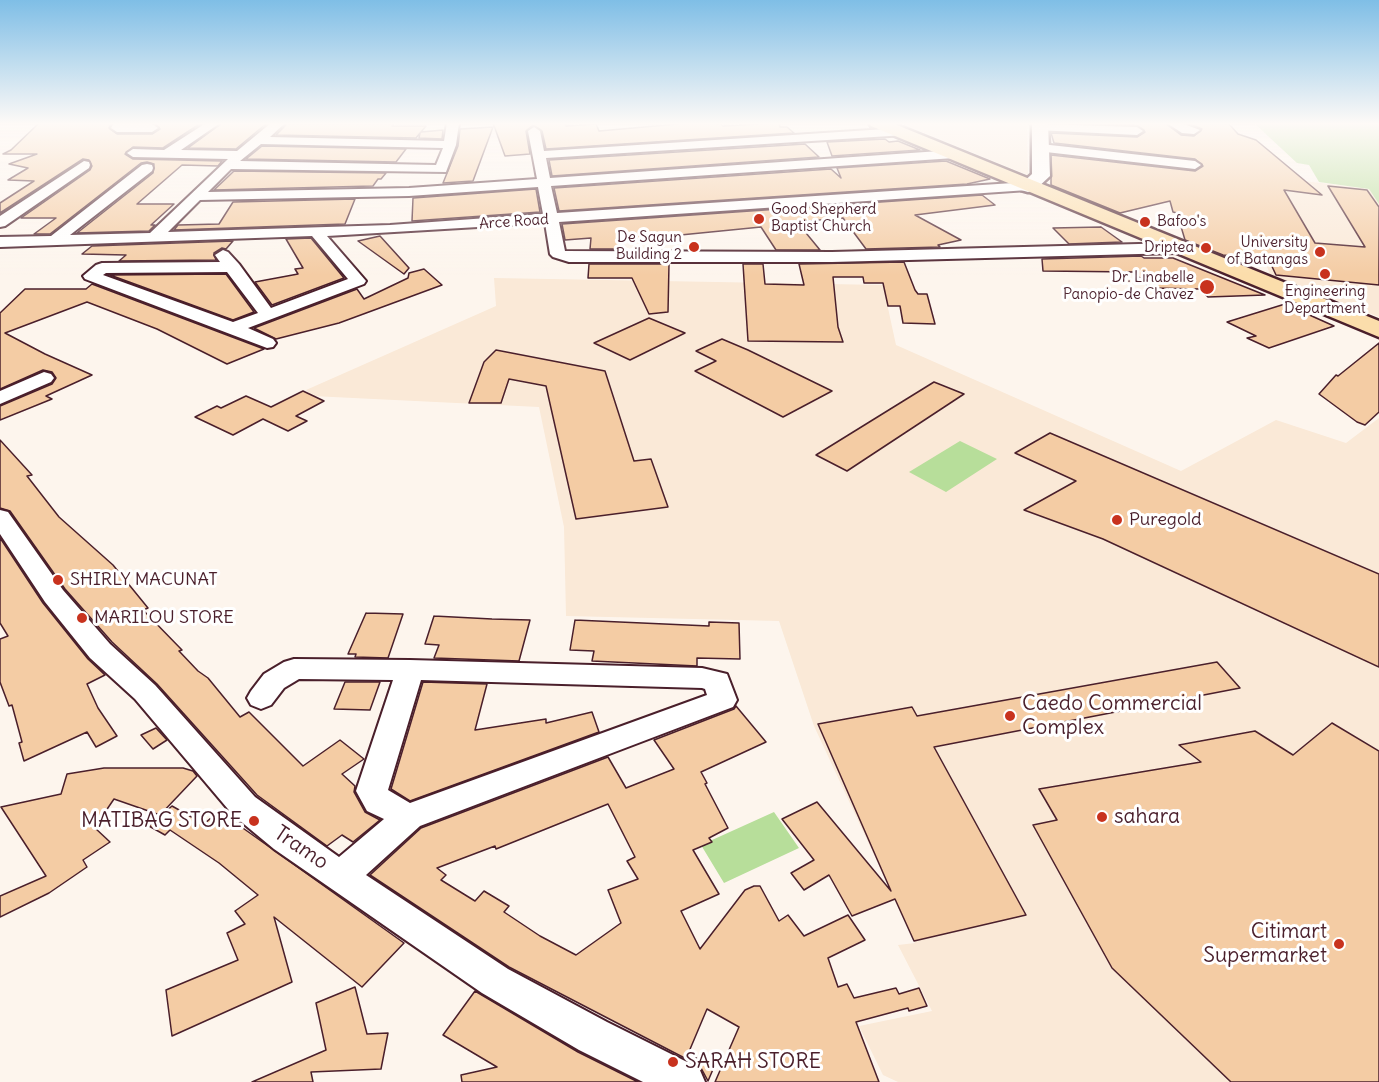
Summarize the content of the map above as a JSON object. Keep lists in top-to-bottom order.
{
  "streets": {
    "street": ["Arce Road", "Tramo"]
  },
  "places": [
    "Good Shepherd Baptist Church",
    "Bafoo's",
    "De Sagun Building 2",
    "Driptea",
    "University of Batangas",
    "Engineering Department",
    "Dr. Linabelle Panopio-de Chavez",
    "Puregold",
    "SHIRLY MACUNAT",
    "MARILOU STORE",
    "Caedo Commercial Complex",
    "sahara",
    "MATIBAG STORE",
    "Citimart Supermarket",
    "SARAH STORE"
  ]
}
